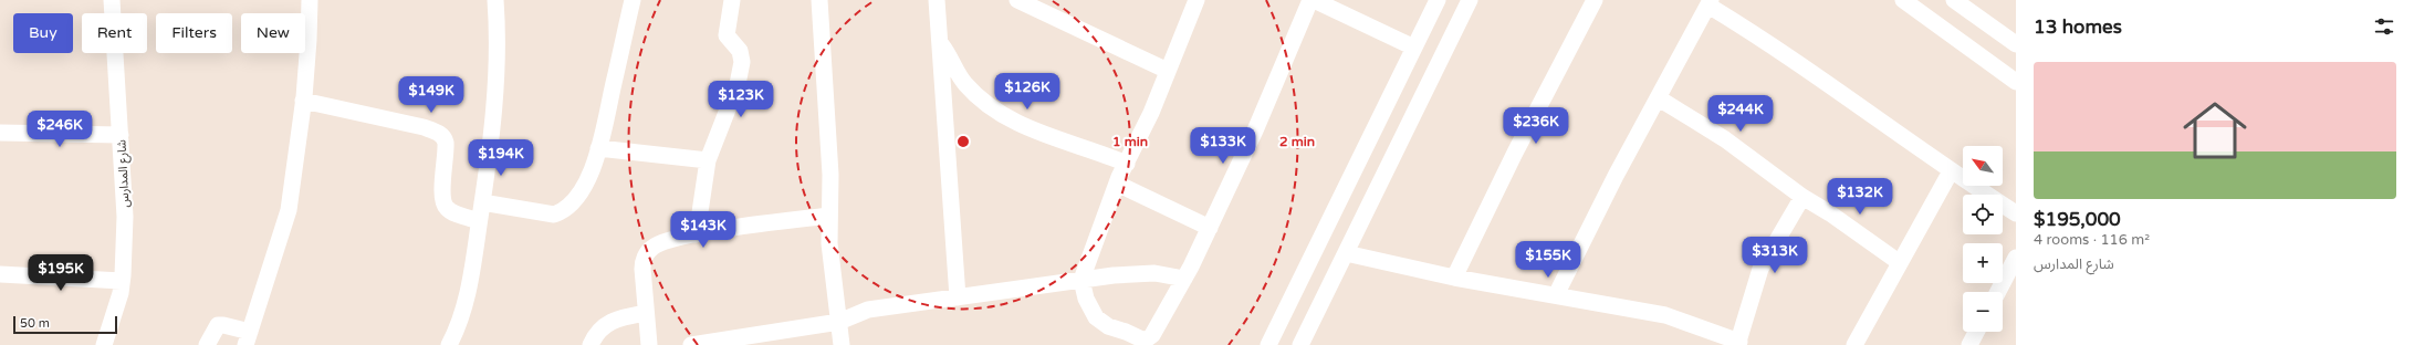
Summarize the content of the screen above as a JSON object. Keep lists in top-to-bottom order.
{
  "streets": {
    "street": ["شارع المدارس"]
  },
  "scale_bar": "50 m",
  "north": "top left",
  "page": {
    "heading": "13 homes",
    "chip": [
      "Buy",
      "Rent",
      "Filters",
      "New"
    ],
    "list": [
      {
        "name": "$195,000",
        "note": "4 rooms · 116 m² · شارع المدارس"
      }
    ],
    "price": [
      "$126K",
      "$149K",
      "$123K",
      "$244K",
      "$236K",
      "$246K",
      "$133K",
      "$194K",
      "$132K",
      "$143K",
      "$313K",
      "$155K",
      "$195K"
    ],
    "map_buttons": ["+", "−"],
    "scale": "50 m"
  },
  "rings": ["1 min", "2 min"]
}
